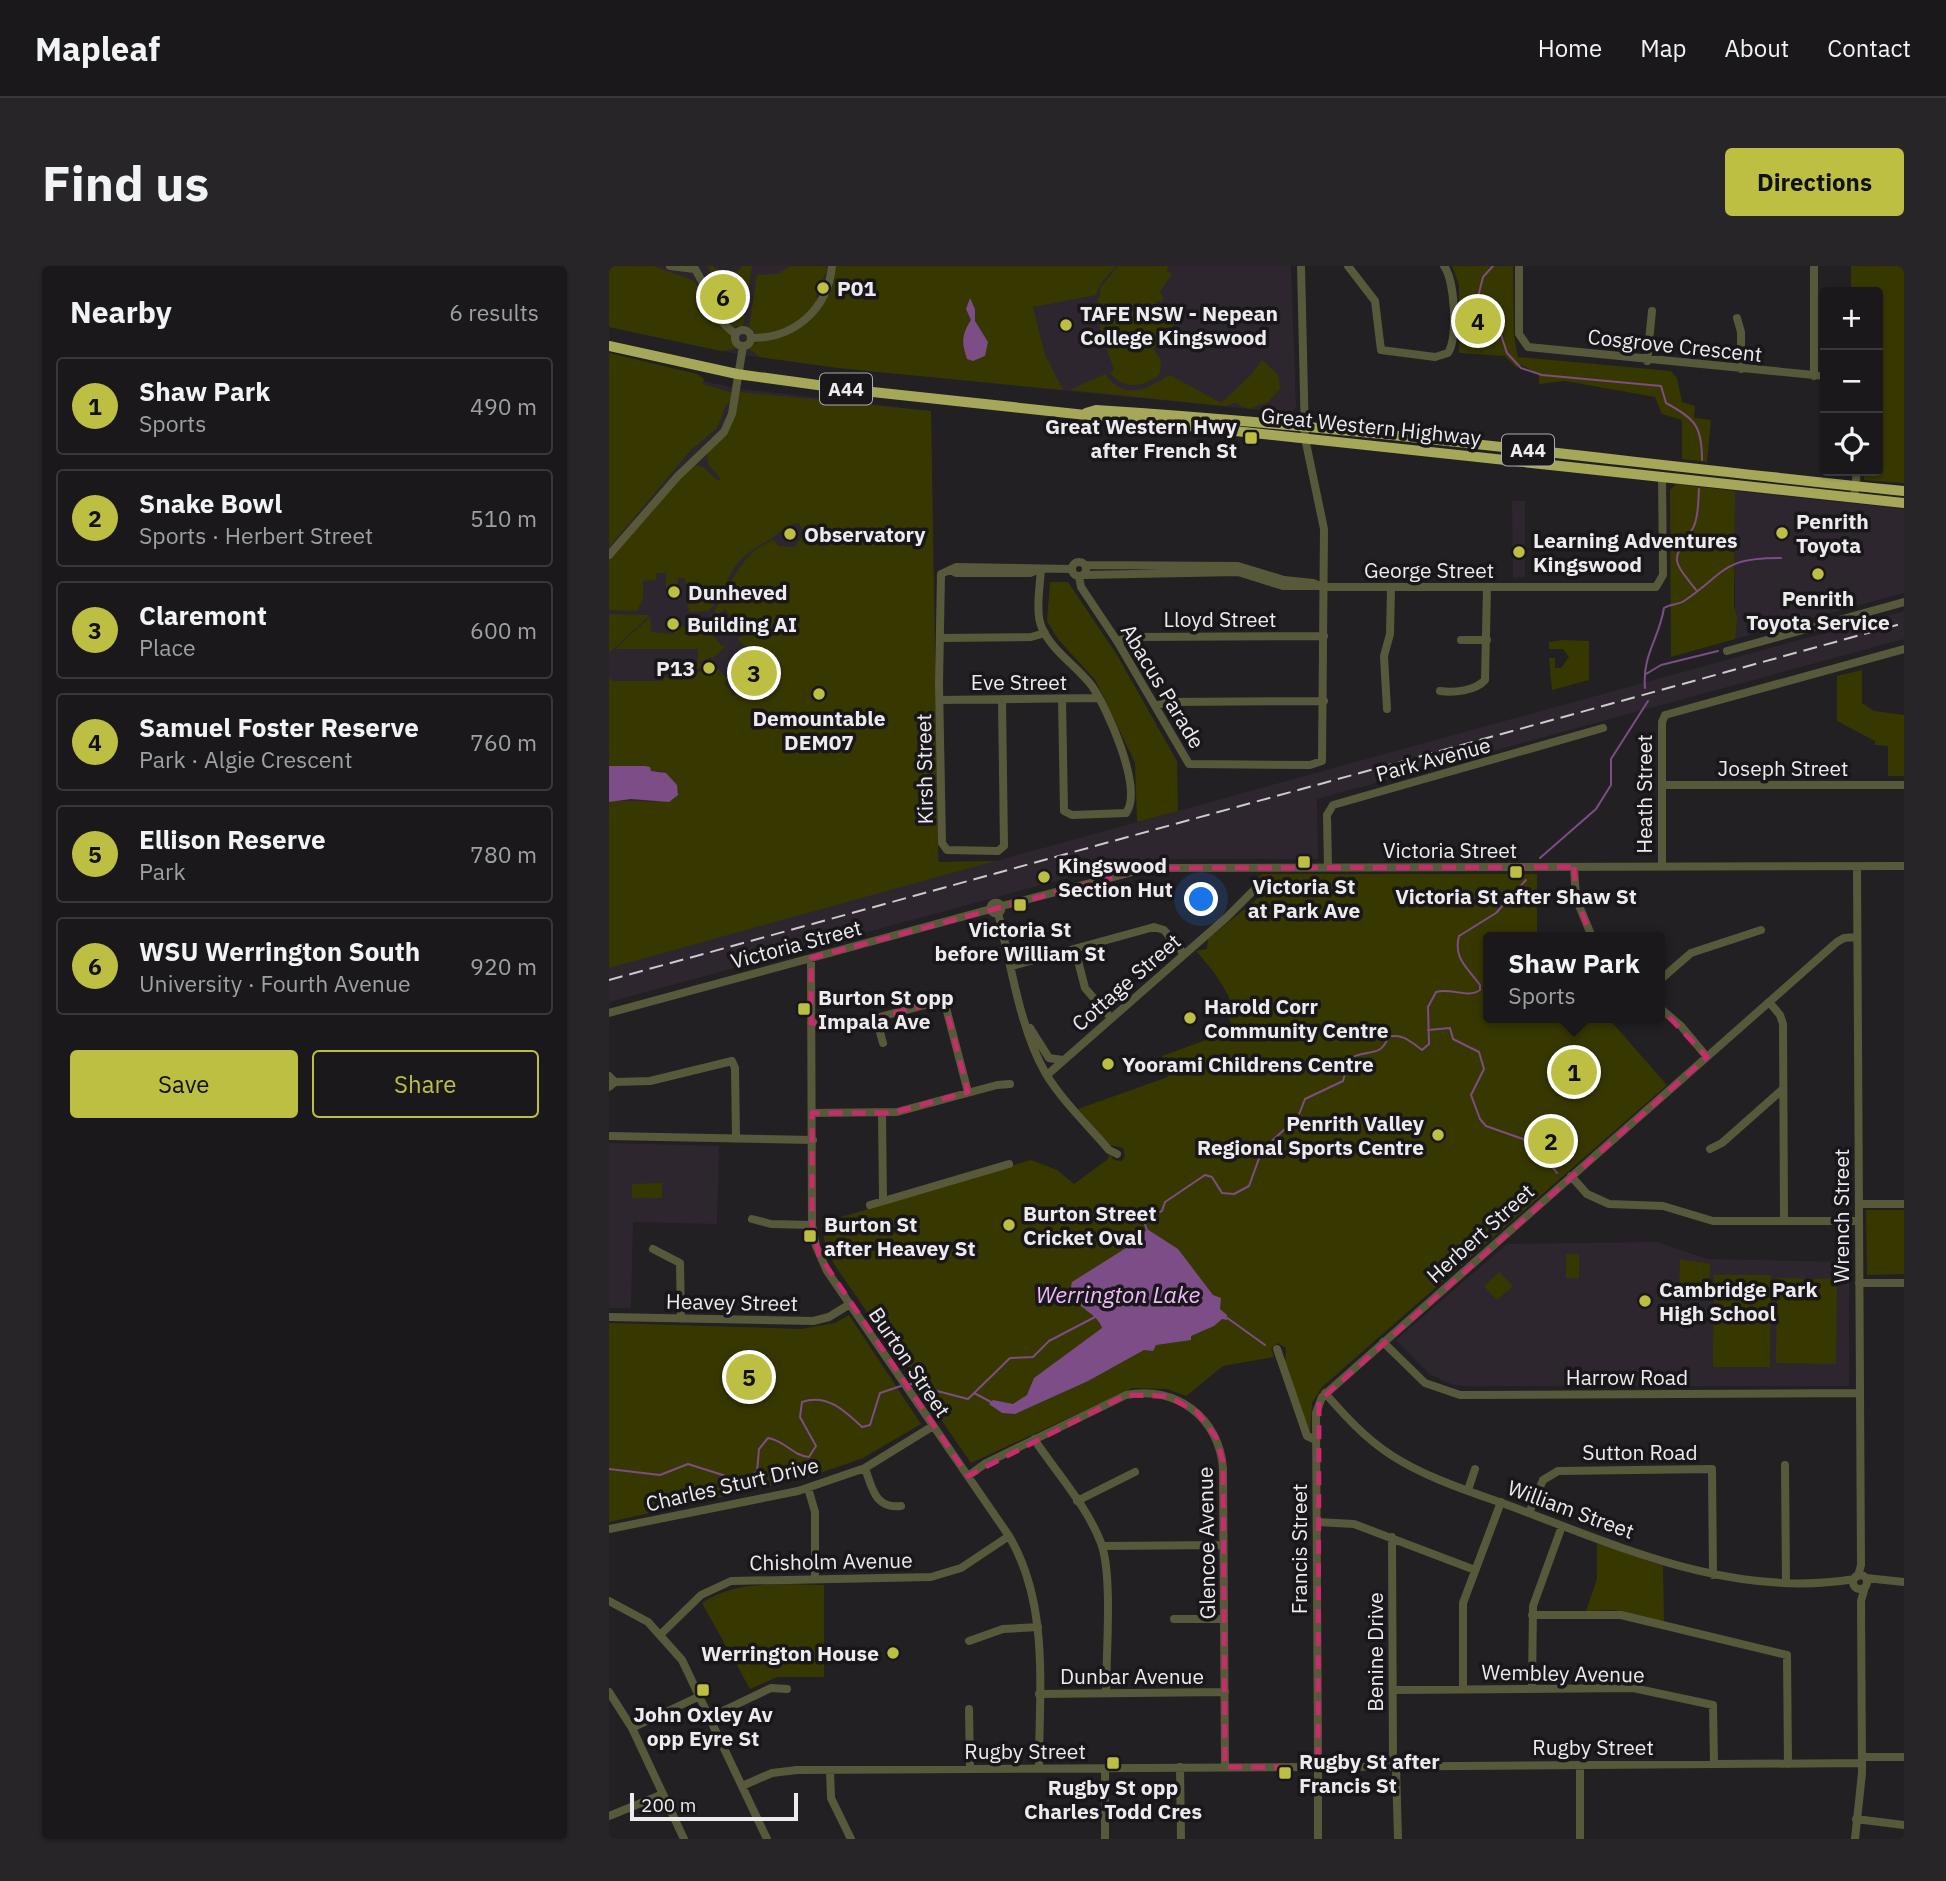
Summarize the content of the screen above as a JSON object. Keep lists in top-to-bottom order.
{
  "streets": {
    "highway": ["A44", "Great Western Highway"],
    "street": [
      "Cosgrove Crescent",
      "George Street",
      "Lloyd Street",
      "Eve Street",
      "Abacus Parade",
      "Park Avenue",
      "Joseph Street",
      "Kirsh Street",
      "Heath Street",
      "Victoria Street",
      "Cottage Street",
      "Wrench Street",
      "Herbert Street",
      "Heavey Street",
      "Burton Street",
      "Harrow Road",
      "Sutton Road",
      "Charles Sturt Drive",
      "William Street",
      "Glencoe Avenue",
      "Francis Street",
      "Chisholm Avenue",
      "Benine Drive",
      "Wembley Avenue",
      "Dunbar Avenue",
      "Rugby Street"
    ]
  },
  "crossings": [
    ["Great Western Highway", "George Street"],
    ["Great Western Highway", "Abacus Parade"],
    ["George Street", "Abacus Parade"],
    ["George Street", "Kirsh Street"],
    ["Lloyd Street", "Abacus Parade"],
    ["Eve Street", "Kirsh Street"],
    ["Park Avenue", "Victoria Street"],
    ["Joseph Street", "Heath Street"],
    ["Heath Street", "Victoria Street"],
    ["Victoria Street", "Wrench Street"],
    ["Victoria Street", "Burton Street"],
    ["Wrench Street", "Herbert Street"],
    ["Wrench Street", "Harrow Road"],
    ["Wrench Street", "William Street"],
    ["Wrench Street", "Rugby Street"],
    ["Herbert Street", "Harrow Road"],
    ["Herbert Street", "William Street"],
    ["Heavey Street", "Burton Street"],
    ["Burton Street", "Charles Sturt Drive"],
    ["Burton Street", "Glencoe Avenue"],
    ["Burton Street", "Chisholm Avenue"],
    ["Burton Street", "Dunbar Avenue"],
    ["Burton Street", "Rugby Street"],
    ["Sutton Road", "William Street"],
    ["Glencoe Avenue", "Dunbar Avenue"],
    ["Glencoe Avenue", "Rugby Street"],
    ["Francis Street", "Rugby Street"],
    ["Benine Drive", "Wembley Avenue"],
    ["Benine Drive", "Rugby Street"],
    ["Wembley Avenue", "Rugby Street"]
  ],
  "water": ["Werrington Lake"],
  "places": {
    "other": [
      "P01",
      "TAFE NSW - Nepean College Kingswood",
      "Penrith Toyota",
      "Observatory",
      "Learning Adventures Kingswood",
      "Penrith Toyota Service",
      "Dunheved",
      "Building AI",
      "P13",
      "Demountable DEM07",
      "Kingswood Section Hut",
      "Harold Corr Community Centre",
      "Yoorami Childrens Centre",
      "Penrith Valley Regional Sports Centre",
      "Burton Street Cricket Oval",
      "Cambridge Park High School",
      "Werrington House"
    ],
    "transit": [
      "Great Western Hwy after French St",
      "Victoria St at Park Ave",
      "Victoria St after Shaw St",
      "Victoria St before William St",
      "Burton St opp Impala Ave",
      "Burton St after Heavey St",
      "John Oxley Av opp Eyre St",
      "Rugby St opp Charles Todd Cres",
      "Rugby St after Francis St"
    ]
  },
  "scale_bar": "200 m",
  "page": {
    "header": "Mapleaf",
    "nav": [
      "Home",
      "Map",
      "About",
      "Contact"
    ],
    "buttons": [
      "Directions",
      ["Save", "Share"]
    ],
    "title": "Find us",
    "heading": ["Nearby", "6 results"],
    "pins": [
      "6",
      "4",
      "3",
      "1",
      "2",
      "5"
    ],
    "map_buttons": ["+", "−"],
    "list": [
      {
        "mark": "1",
        "name": "Shaw Park",
        "note": "Sports",
        "value": "490 m"
      },
      {
        "mark": "2",
        "name": "Snake Bowl",
        "note": "Sports · Herbert Street",
        "value": "510 m"
      },
      {
        "mark": "3",
        "name": "Claremont",
        "note": "Place",
        "value": "600 m"
      },
      {
        "mark": "4",
        "name": "Samuel Foster Reserve",
        "note": "Park · Algie Crescent",
        "value": "760 m"
      },
      {
        "mark": "5",
        "name": "Ellison Reserve",
        "note": "Park",
        "value": "780 m"
      },
      {
        "mark": "6",
        "name": "WSU Werrington South",
        "note": "University · Fourth Avenue",
        "value": "920 m"
      }
    ],
    "popup": ["Shaw Park", "Sports"],
    "scale": "200 m"
  }
}
